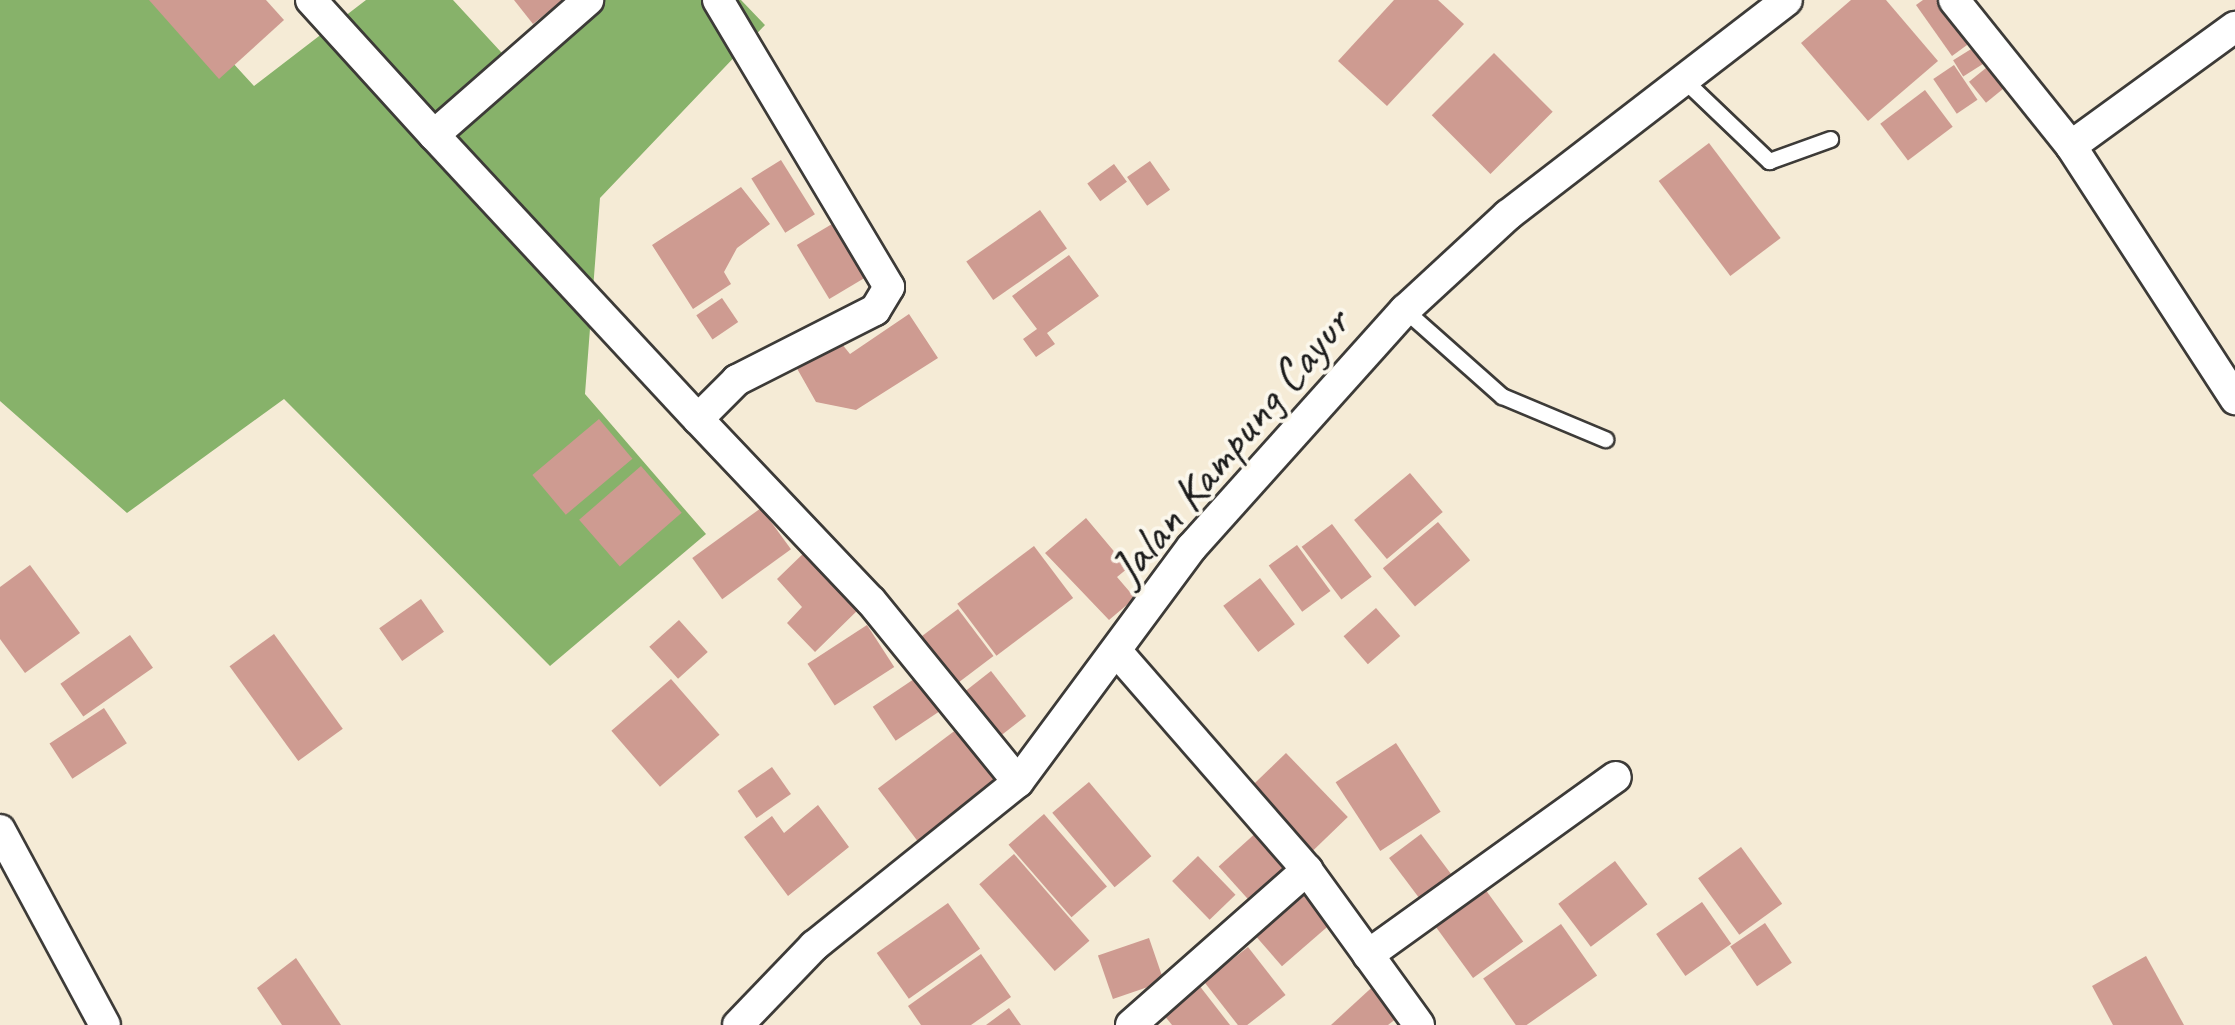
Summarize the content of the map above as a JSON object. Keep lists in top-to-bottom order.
{
  "streets": {
    "street": ["Jalan Kampung Cayur"]
  }
}
